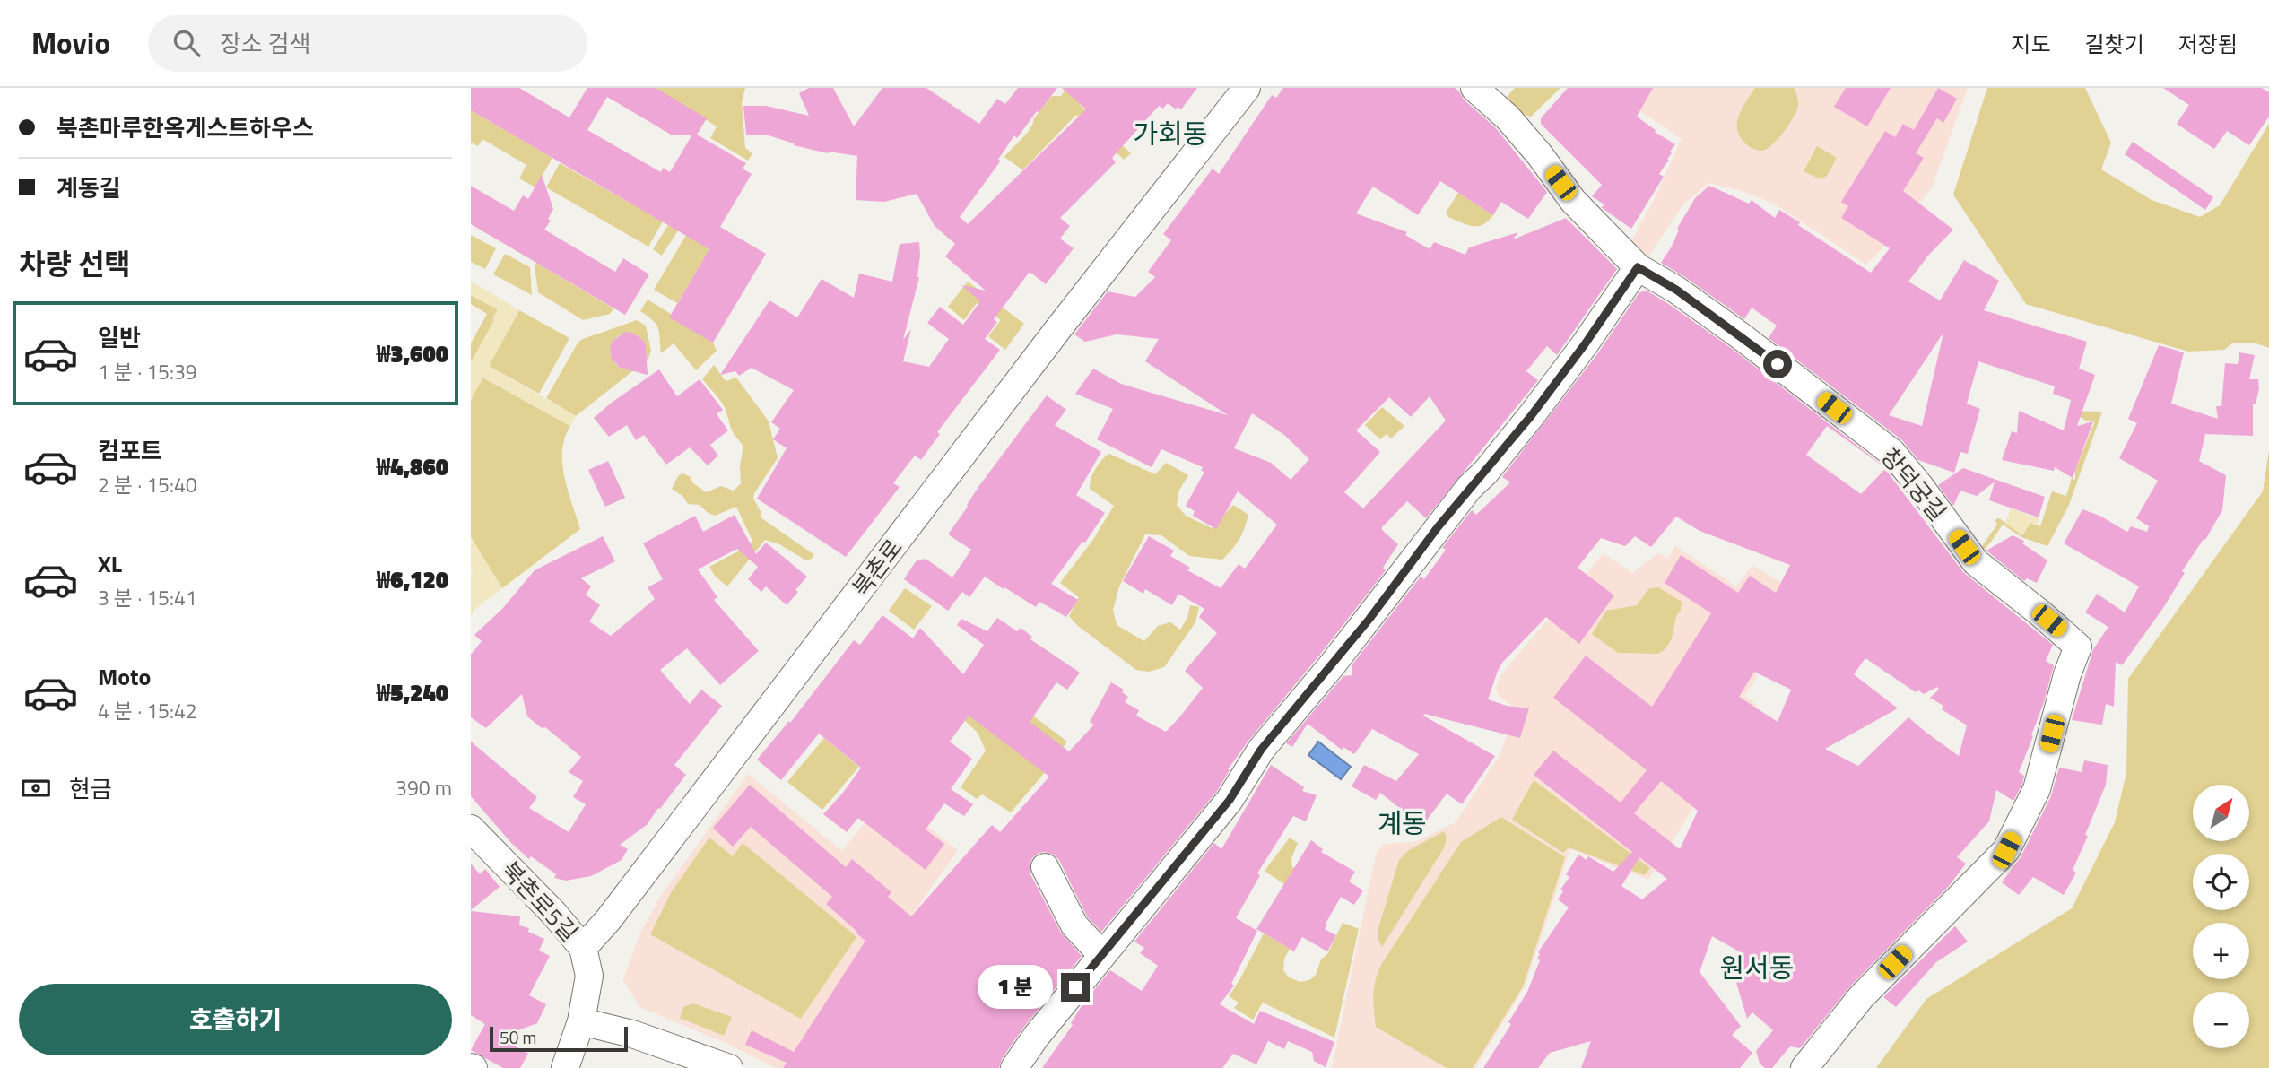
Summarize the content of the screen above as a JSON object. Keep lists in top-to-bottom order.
{
  "streets": {
    "street": ["창덕궁길", "북촌로", "북촌로5길"]
  },
  "crossings": [
    ["북촌로", "북촌로5길"]
  ],
  "districts": ["가회동", "계동", "원서동"],
  "scale_bar": "50 m",
  "north": "top right",
  "page": {
    "header": "Movio",
    "search": "장소 검색",
    "nav": ["지도", "길찾기", "저장됨"],
    "banner": ["북촌마루한옥게스트하우스", "계동길"],
    "heading": "차량 선택",
    "list": [
      {
        "name": "일반",
        "note": "1 분 · 15:39",
        "value": "₩3,600"
      },
      {
        "name": "컴포트",
        "note": "2 분 · 15:40",
        "value": "₩4,860"
      },
      {
        "name": "XL",
        "note": "3 분 · 15:41",
        "value": "₩6,120"
      },
      {
        "name": "Moto",
        "note": "4 분 · 15:42",
        "value": "₩5,240"
      }
    ],
    "pay": ["현금", "390 m"],
    "map_buttons": ["+", "−"],
    "bubble": "1 분",
    "buttons": "호출하기",
    "scale": "50 m"
  }
}
